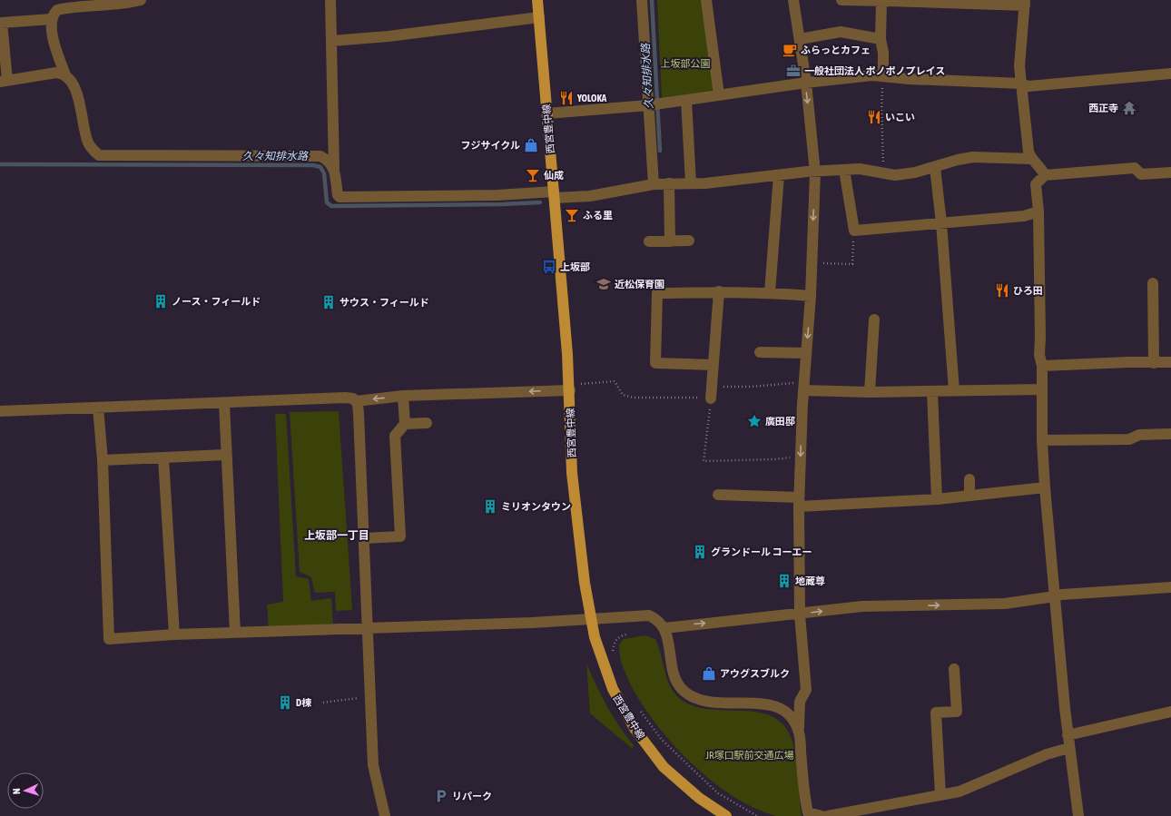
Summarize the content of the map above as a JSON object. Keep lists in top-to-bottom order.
{
  "streets": {
    "main road": ["西宮豊中線"]
  },
  "districts": ["上坂部一丁目"],
  "water": ["久々知排水路"],
  "parks": ["上坂部公園", "JR塚口駅前交通広場"],
  "places": {
    "cafe": ["ふらっとカフェ"],
    "office": ["一般社団法人 ポノポノプレイス"],
    "restaurant": ["YOLOKA", "いこい", "ひろ田"],
    "temple": ["西正寺"],
    "shop": ["フジサイクル", "アウグスブルク"],
    "bar": ["仙成", "ふる里"],
    "bus stop": ["上坂部"],
    "school or university": ["近松保育園"],
    "building": [
      "ノース・フィールド",
      "サウス・フィールド",
      "ミリオンタウン",
      "グランドール コーエー",
      "地蔵尊",
      "D棟"
    ],
    "place": ["廣田邸"],
    "parking": ["リパーク"]
  },
  "north": "left"
}
